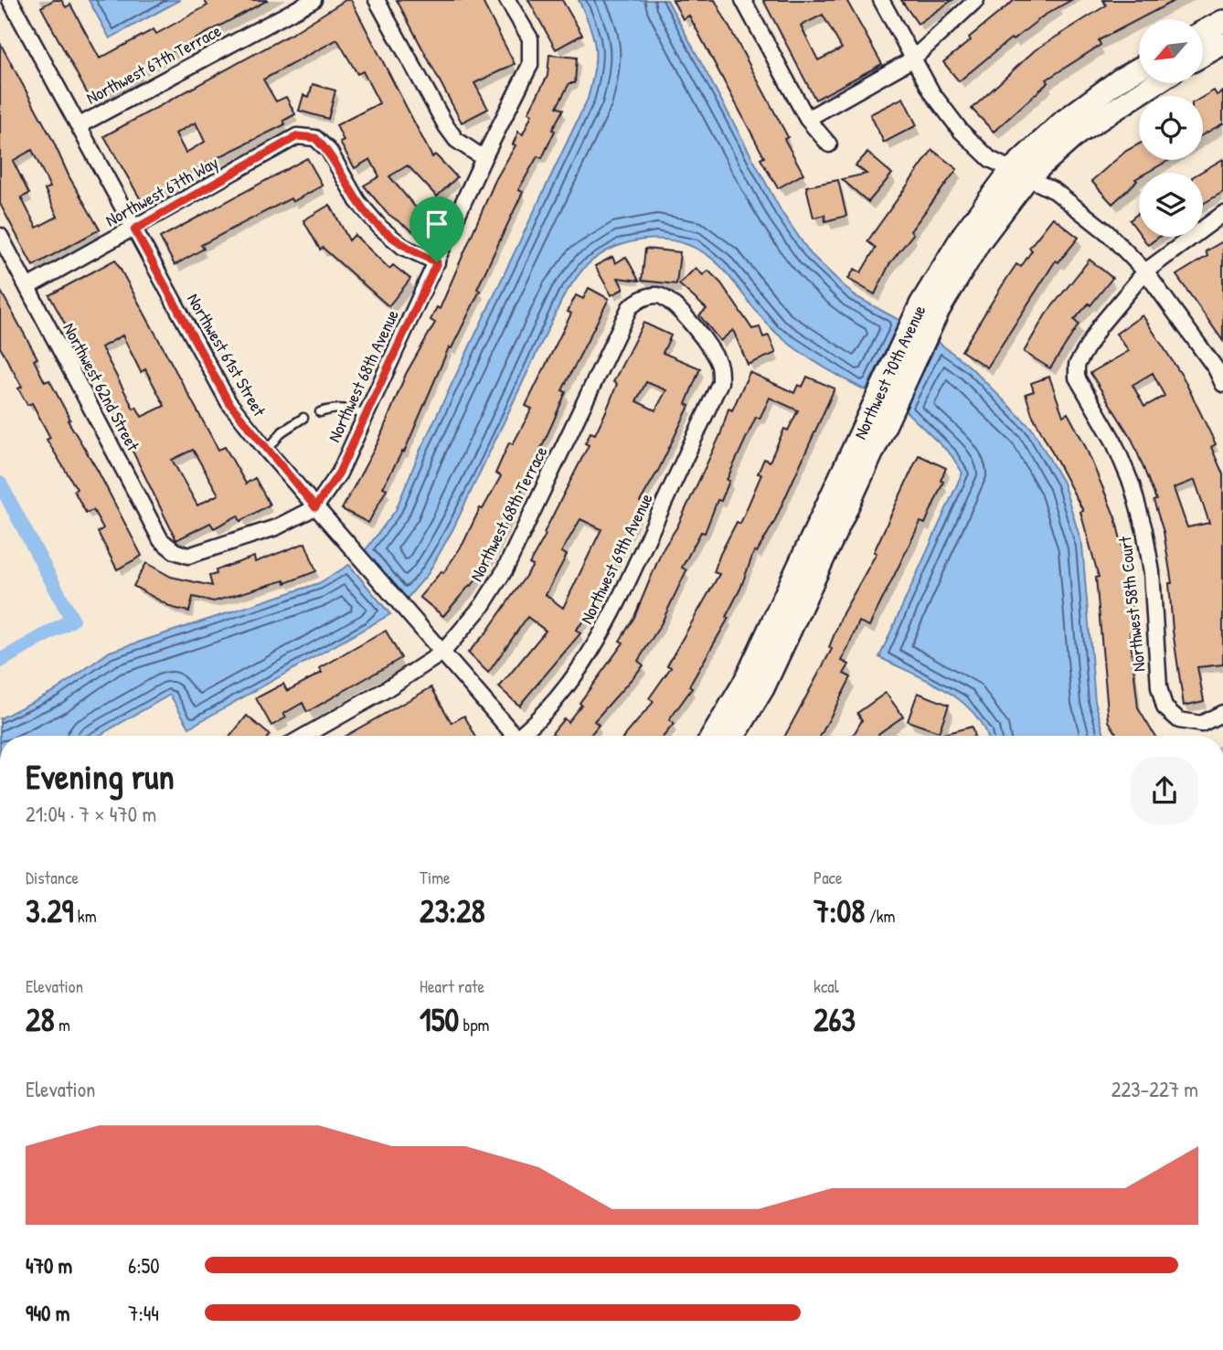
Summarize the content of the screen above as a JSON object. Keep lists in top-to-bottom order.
{
  "streets": {
    "street": [
      "Northwest 67th Terrace",
      "Northwest 67th Way",
      "Northwest 61st Street",
      "Northwest 70th Avenue",
      "Northwest 68th Avenue",
      "Northwest 62nd Street",
      "Northwest 68th Terrace",
      "Northwest 69th Avenue",
      "Northwest 58th Court"
    ]
  },
  "crossings": [
    ["Northwest 67th Terrace", "Northwest 61st Street"],
    ["Northwest 67th Way", "Northwest 61st Street"],
    ["Northwest 67th Way", "Northwest 68th Avenue"],
    ["Northwest 67th Way", "Northwest 62nd Street"],
    ["Northwest 61st Street", "Northwest 68th Avenue"],
    ["Northwest 61st Street", "Northwest 68th Terrace"],
    ["Northwest 68th Avenue", "Northwest 62nd Street"],
    ["Northwest 68th Terrace", "Northwest 69th Avenue"]
  ],
  "north": "bottom left",
  "page": {
    "heading": ["Evening run", "21:04 · 7 × 470 m"],
    "stats": [
      ["Distance", "3.29 km"],
      ["Time", "23:28"],
      ["Pace", "7:08 /km"],
      ["Elevation", "28 m"],
      ["Heart rate", "150 bpm"],
      ["kcal", "263"]
    ],
    "chart": ["Elevation", "223–227 m"],
    "list": [
      {
        "name": "470 m",
        "note": "6:50"
      },
      {
        "name": "940 m",
        "note": "7:44"
      }
    ]
  }
}
